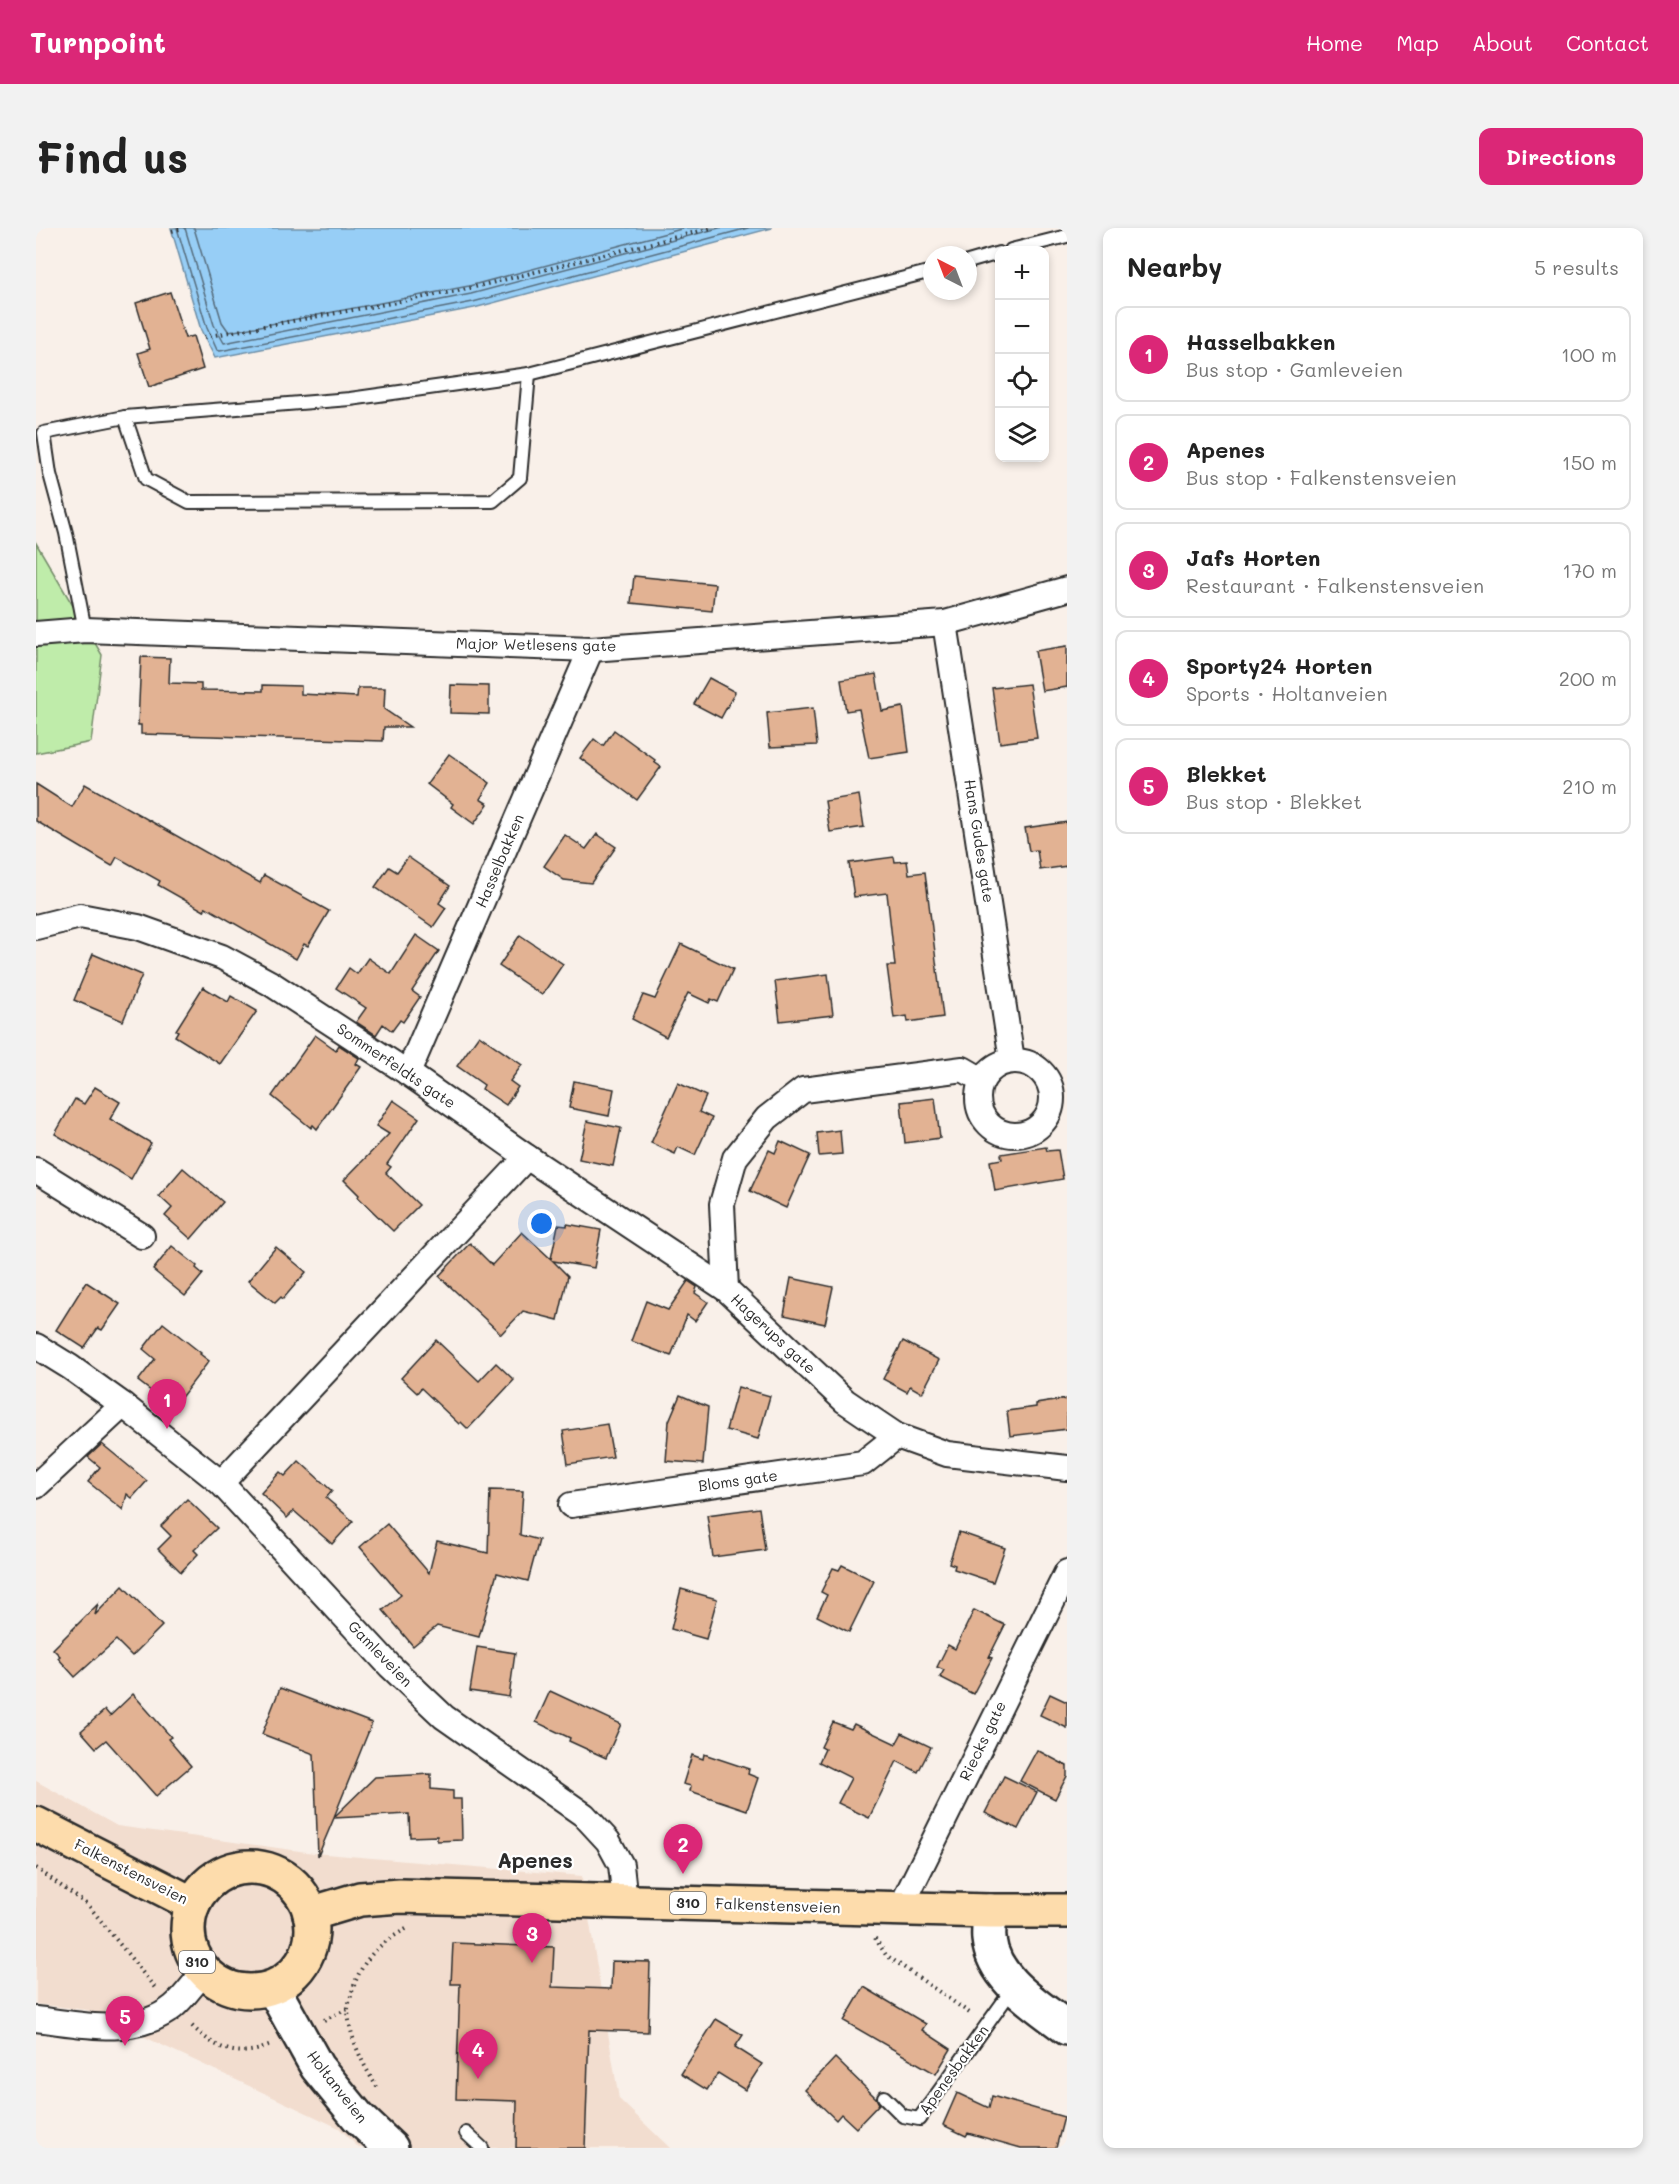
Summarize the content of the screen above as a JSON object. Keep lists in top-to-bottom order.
{
  "streets": {
    "main road": ["Falkenstensveien", "310", "Holtanveien"],
    "street": [
      "Major Wetlesens gate",
      "Hans Gudes gate",
      "Hasselbakken",
      "Sommerfeldts gate",
      "Hagerups gate",
      "Bloms gate",
      "Gamleveien",
      "Riecks gate"
    ],
    "lane": ["Apenesbakken"]
  },
  "crossings": [
    ["Major Wetlesens gate", "Hans Gudes gate"],
    ["Major Wetlesens gate", "Hasselbakken"],
    ["Hans Gudes gate", "Hagerups gate"],
    ["Hasselbakken", "Sommerfeldts gate"],
    ["Sommerfeldts gate", "Hagerups gate"],
    ["Hagerups gate", "Bloms gate"],
    ["Gamleveien", "Falkenstensveien"],
    ["Riecks gate", "Falkenstensveien"],
    ["Falkenstensveien", "310"],
    ["Falkenstensveien", "Holtanveien"],
    ["310", "Holtanveien"]
  ],
  "districts": ["Apenes"],
  "north": "top left",
  "page": {
    "header": "Turnpoint",
    "nav": [
      "Home",
      "Map",
      "About",
      "Contact"
    ],
    "buttons": "Directions",
    "title": "Find us",
    "heading": ["Nearby", "5 results"],
    "map_buttons": ["+", "−"],
    "list": [
      {
        "mark": "1",
        "name": "Hasselbakken",
        "note": "Bus stop · Gamleveien",
        "value": "100 m"
      },
      {
        "mark": "2",
        "name": "Apenes",
        "note": "Bus stop · Falkenstensveien",
        "value": "150 m"
      },
      {
        "mark": "3",
        "name": "Jafs Horten",
        "note": "Restaurant · Falkenstensveien",
        "value": "170 m"
      },
      {
        "mark": "4",
        "name": "Sporty24 Horten",
        "note": "Sports · Holtanveien",
        "value": "200 m"
      },
      {
        "mark": "5",
        "name": "Blekket",
        "note": "Bus stop · Blekket",
        "value": "210 m"
      }
    ],
    "pins": [
      "1",
      "2",
      "3",
      "5",
      "4"
    ]
  }
}
